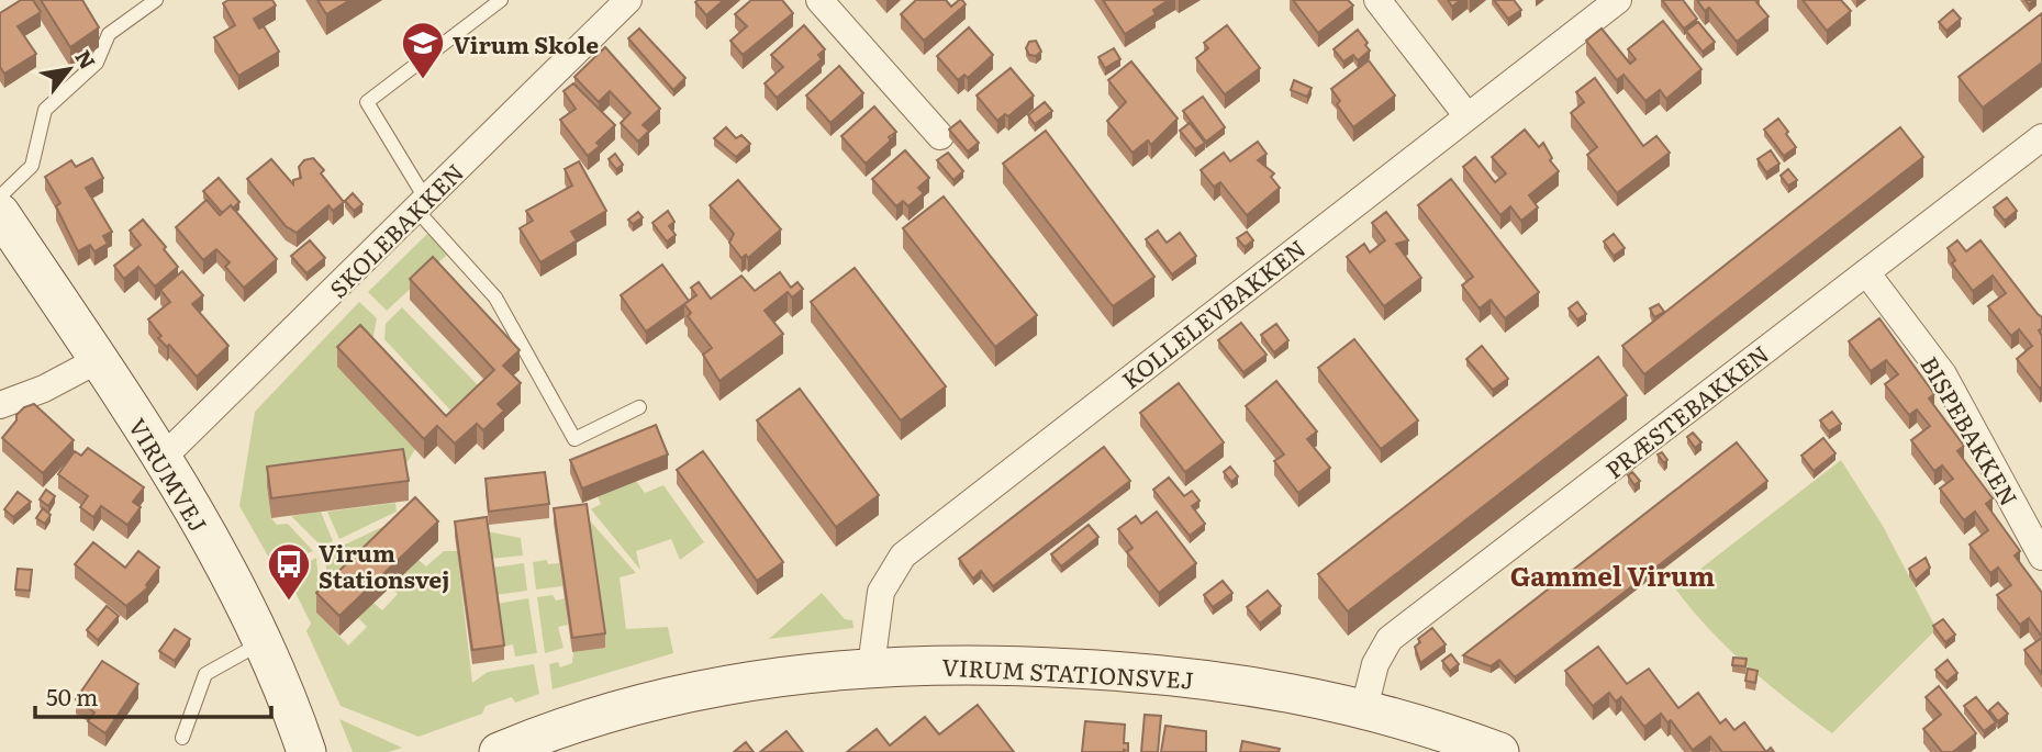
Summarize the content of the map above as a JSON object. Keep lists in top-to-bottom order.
{
  "streets": {
    "street": [
      "SKOLEBAKKEN",
      "KOLLELEVBAKKEN",
      "PRÆSTEBAKKEN",
      "BISPEBAKKEN",
      "VIRUMVEJ",
      "VIRUM STATIONSVEJ"
    ]
  },
  "crossings": [
    ["SKOLEBAKKEN", "VIRUMVEJ"],
    ["KOLLELEVBAKKEN", "VIRUM STATIONSVEJ"],
    ["PRÆSTEBAKKEN", "BISPEBAKKEN"],
    ["PRÆSTEBAKKEN", "VIRUM STATIONSVEJ"]
  ],
  "districts": ["Gammel Virum"],
  "places": {
    "school or university": ["Virum Skole"],
    "bus stop": ["Virum Stationsvej"]
  },
  "scale_bar": "50 m",
  "north": "top right"
}
